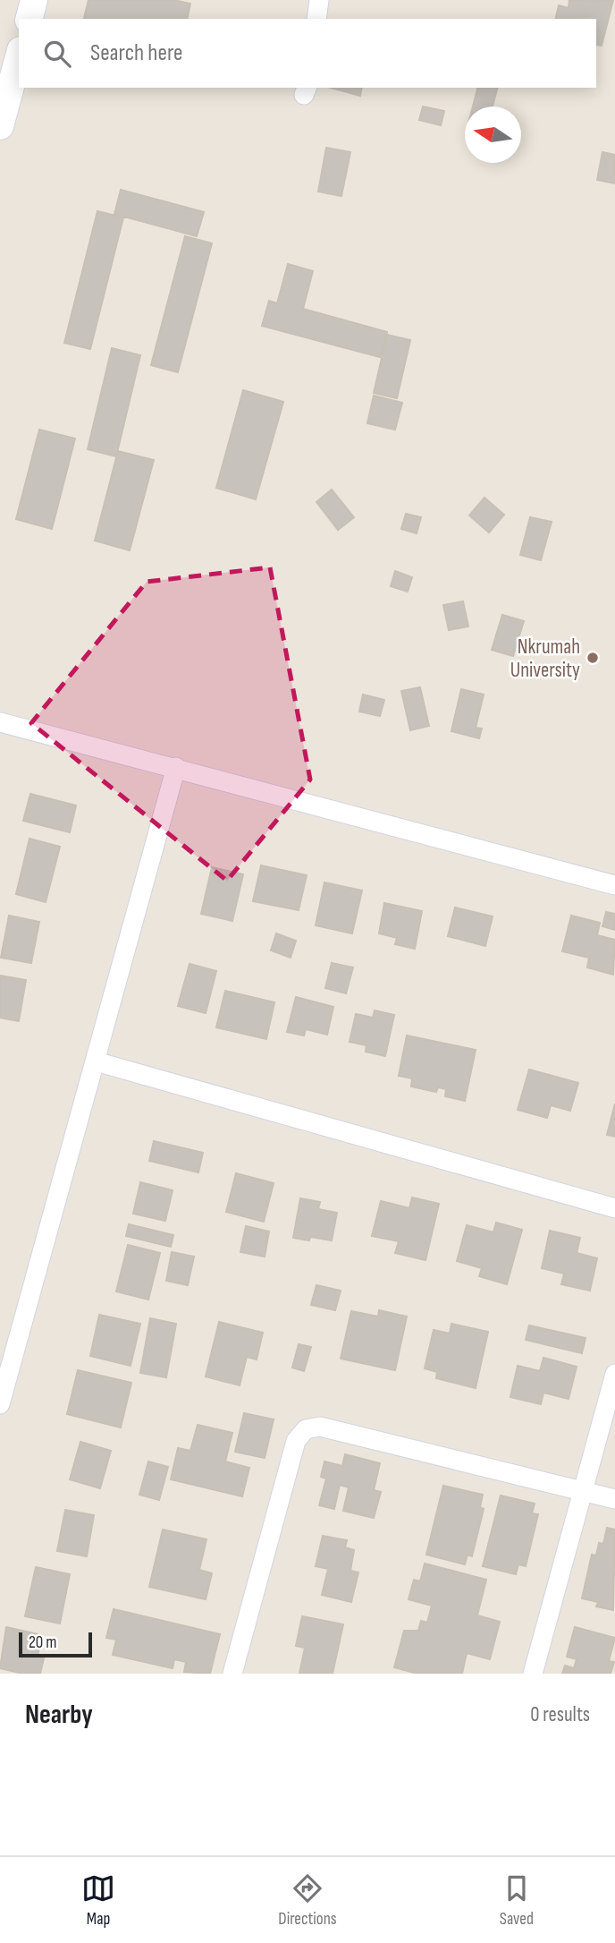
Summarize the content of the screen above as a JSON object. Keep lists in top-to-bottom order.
{
  "places": ["Nkrumah University"],
  "scale_bar": "20 m",
  "north": "left",
  "page": {
    "search": "Search here",
    "scale": "20 m",
    "heading": ["Nearby", "0 results"],
    "nav": ["Map", "Directions", "Saved"]
  }
}
